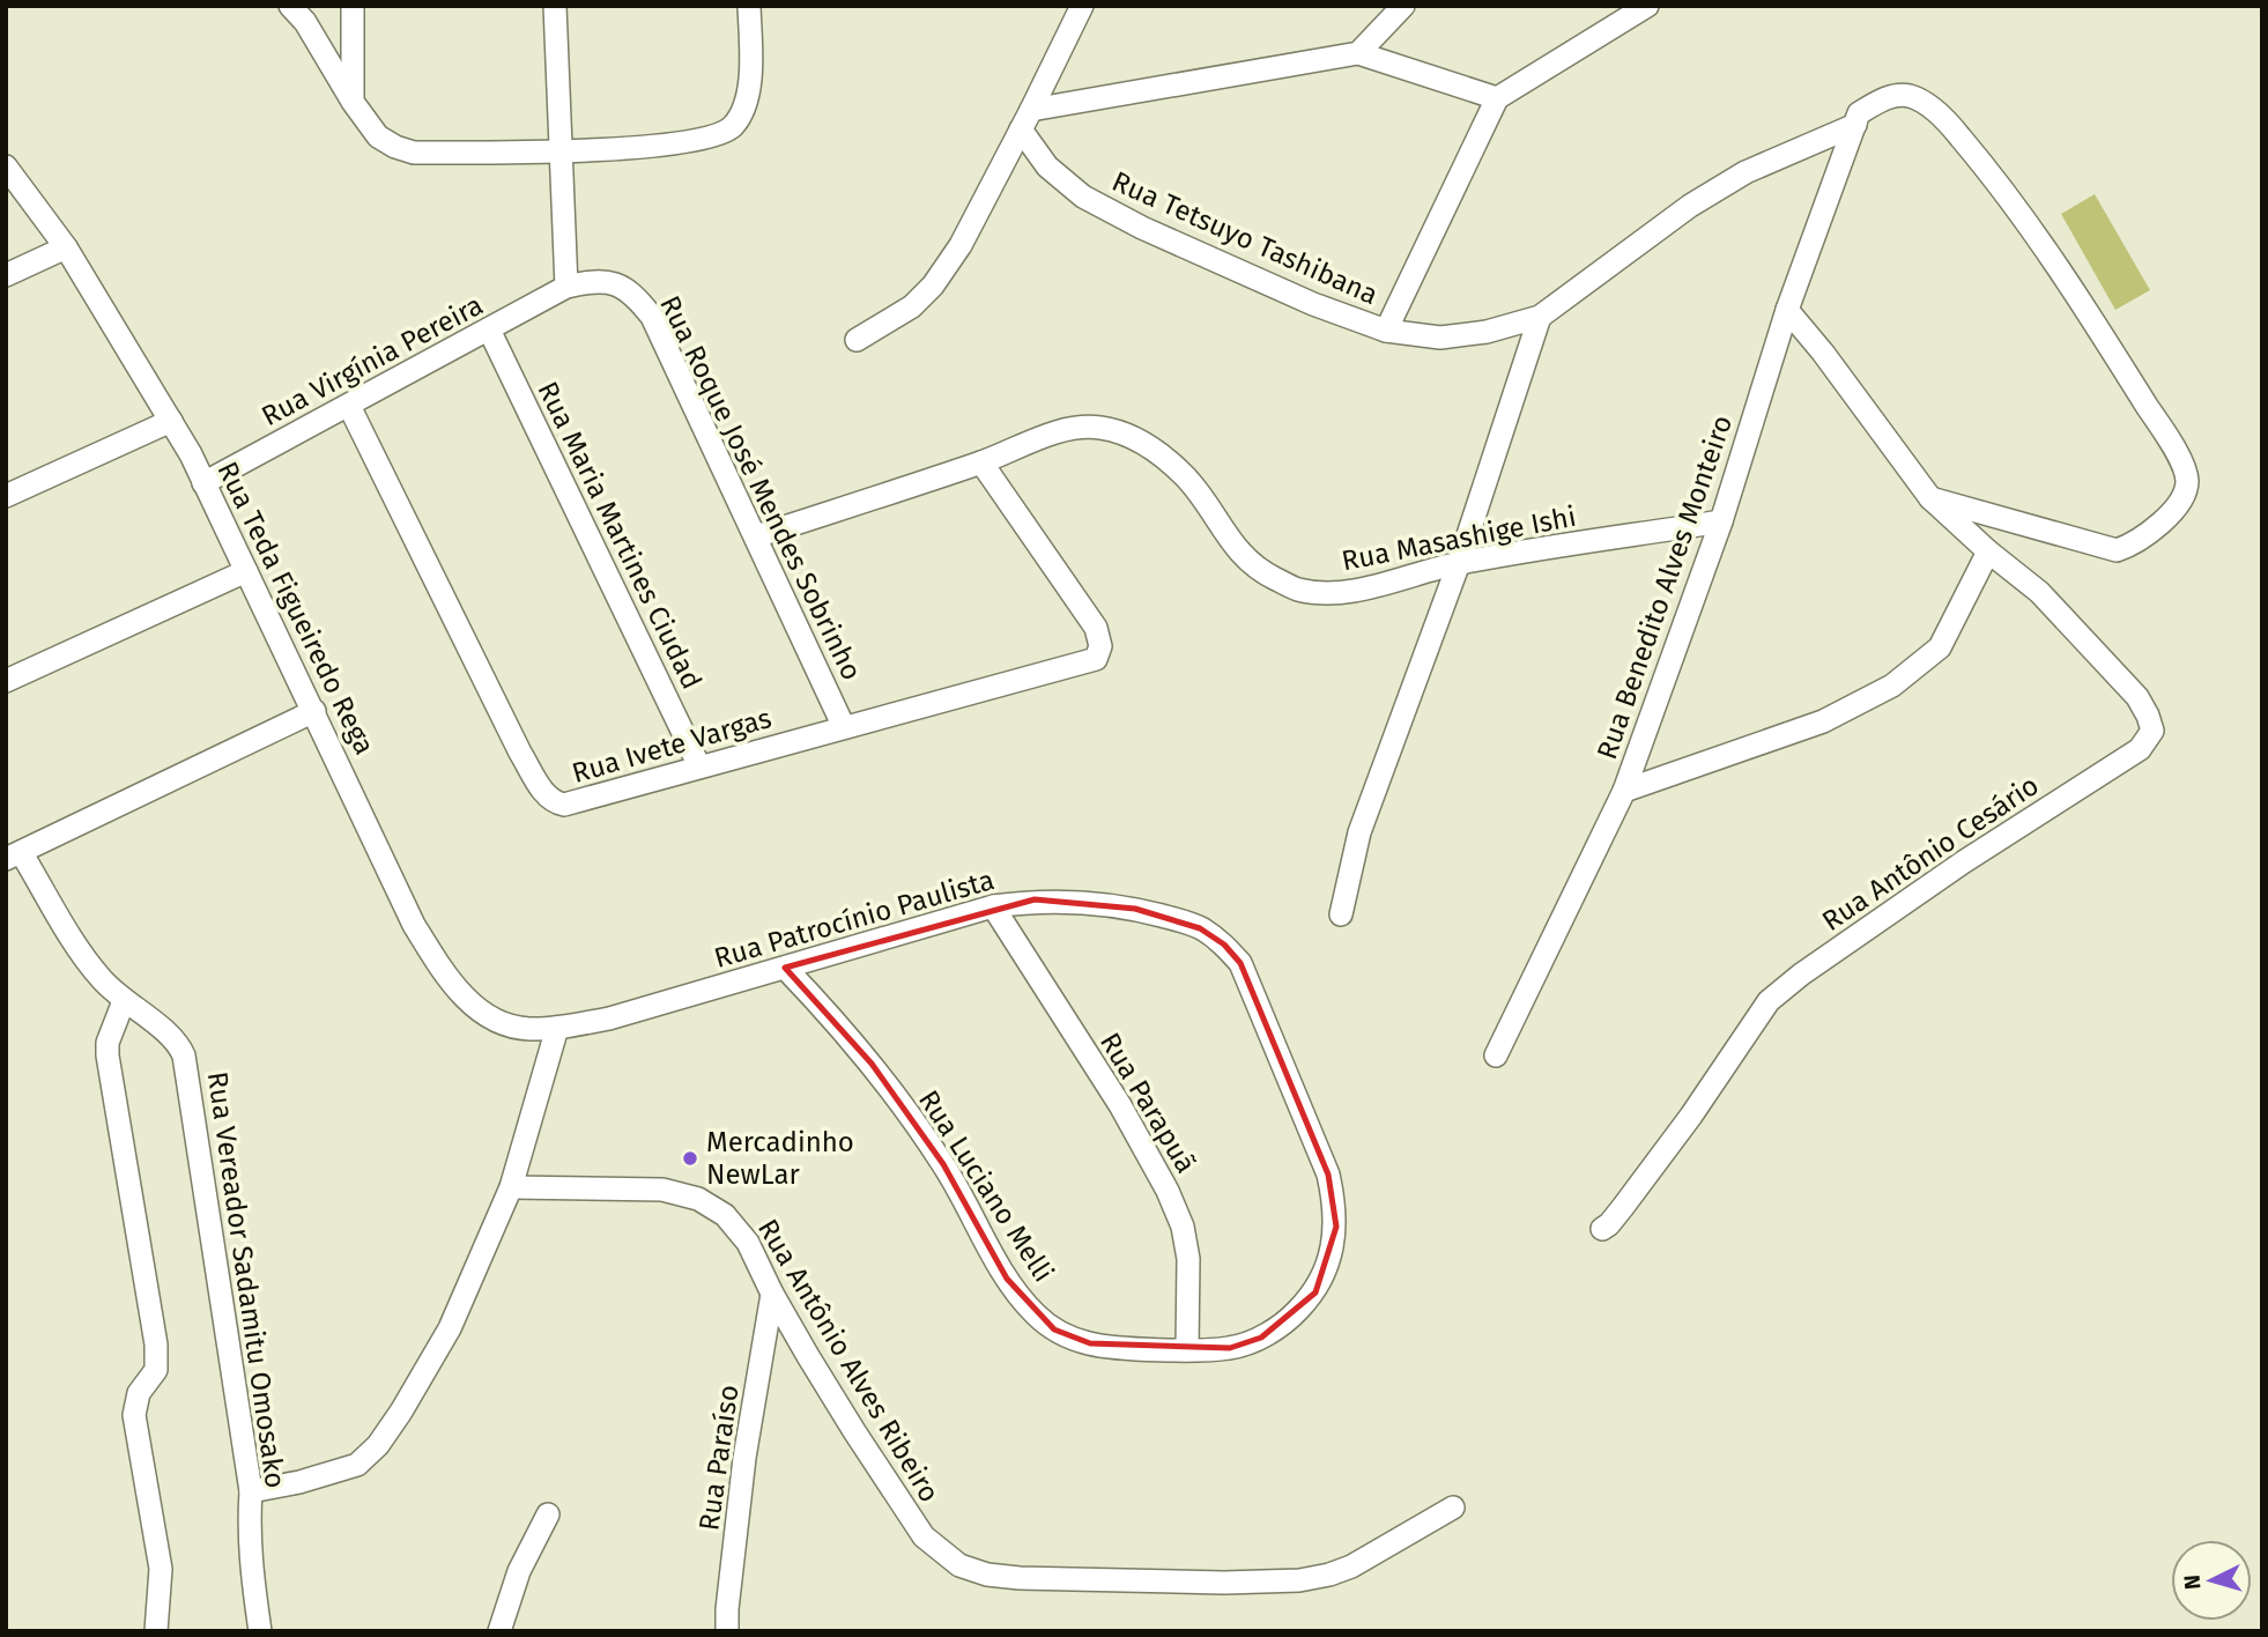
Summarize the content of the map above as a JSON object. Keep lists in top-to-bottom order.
{
  "streets": {
    "street": [
      "Rua Tetsuyo Tashibana",
      "Rua Virgínia Pereira",
      "Rua Roque José Mendes Sobrinho",
      "Rua Maria Martines Ciudad",
      "Rua Masashige Ishi",
      "Rua Benedito Alves Monteiro",
      "Rua Teda Figueiredo Rega",
      "Rua Ivete Vargas",
      "Rua Antônio Cesário",
      "Rua Patrocínio Paulista",
      "Rua Parapuã",
      "Rua Luciano Melli",
      "Rua Vereador Sadamitu Omosako",
      "Rua Antônio Alves Ribeiro",
      "Rua Paraíso"
    ]
  },
  "crossings": [
    ["Rua Tetsuyo Tashibana", "Rua Benedito Alves Monteiro"],
    ["Rua Virgínia Pereira", "Rua Roque José Mendes Sobrinho"],
    ["Rua Virgínia Pereira", "Rua Maria Martines Ciudad"],
    ["Rua Virgínia Pereira", "Rua Teda Figueiredo Rega"],
    ["Rua Virgínia Pereira", "Rua Ivete Vargas"],
    ["Rua Roque José Mendes Sobrinho", "Rua Masashige Ishi"],
    ["Rua Roque José Mendes Sobrinho", "Rua Ivete Vargas"],
    ["Rua Maria Martines Ciudad", "Rua Ivete Vargas"],
    ["Rua Masashige Ishi", "Rua Benedito Alves Monteiro"],
    ["Rua Masashige Ishi", "Rua Ivete Vargas"],
    ["Rua Teda Figueiredo Rega", "Rua Patrocínio Paulista"],
    ["Rua Patrocínio Paulista", "Rua Parapuã"],
    ["Rua Patrocínio Paulista", "Rua Luciano Melli"],
    ["Rua Parapuã", "Rua Luciano Melli"],
    ["Rua Antônio Alves Ribeiro", "Rua Paraíso"]
  ],
  "places": ["Mercadinho NewLar"],
  "north": "left"
}
